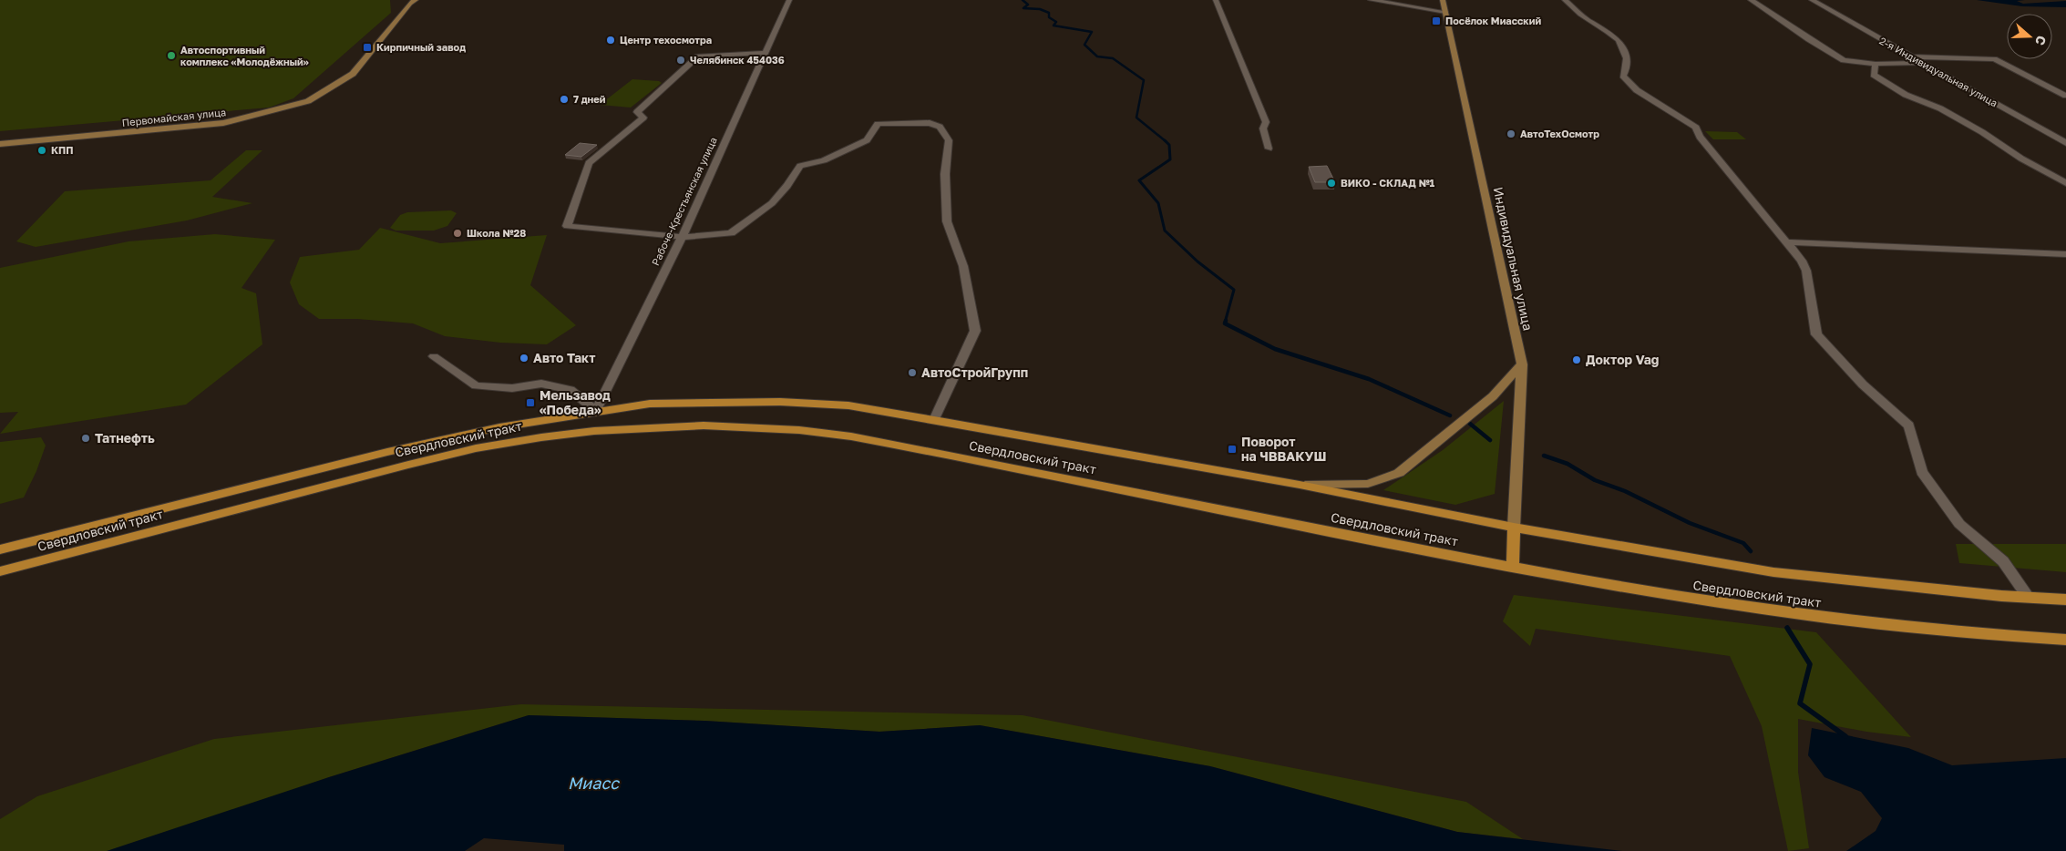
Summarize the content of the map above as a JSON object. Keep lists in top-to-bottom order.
{
  "streets": {
    "main road": ["Первомайская улица", "Индивидуальная улица", "Свердловский тракт"],
    "street": ["2-я Индивидуальная улица", "Рабоче-Крестьянская улица"]
  },
  "crossings": [
    ["Рабоче-Крестьянская улица", "Свердловский тракт"],
    ["Индивидуальная улица", "Свердловский тракт"]
  ],
  "water": ["Миасс"],
  "places": {
    "transit": [
      "Посёлок Миасский",
      "Кирпичный завод",
      "Мельзавод «Победа»",
      "Поворот на ЧВВАКУШ"
    ],
    "other": [
      "Центр техосмотра",
      "Автоспортивный комплекс «Молодёжный»",
      "Челябинск 454036",
      "7 дней",
      "АвтоТехОсмотр",
      "КПП",
      "ВИКО - СКЛАД №1",
      "Школа №28",
      "Авто Такт",
      "Доктор Vag",
      "АвтоСтройГрупп",
      "Татнефть"
    ]
  },
  "north": "right"
}
